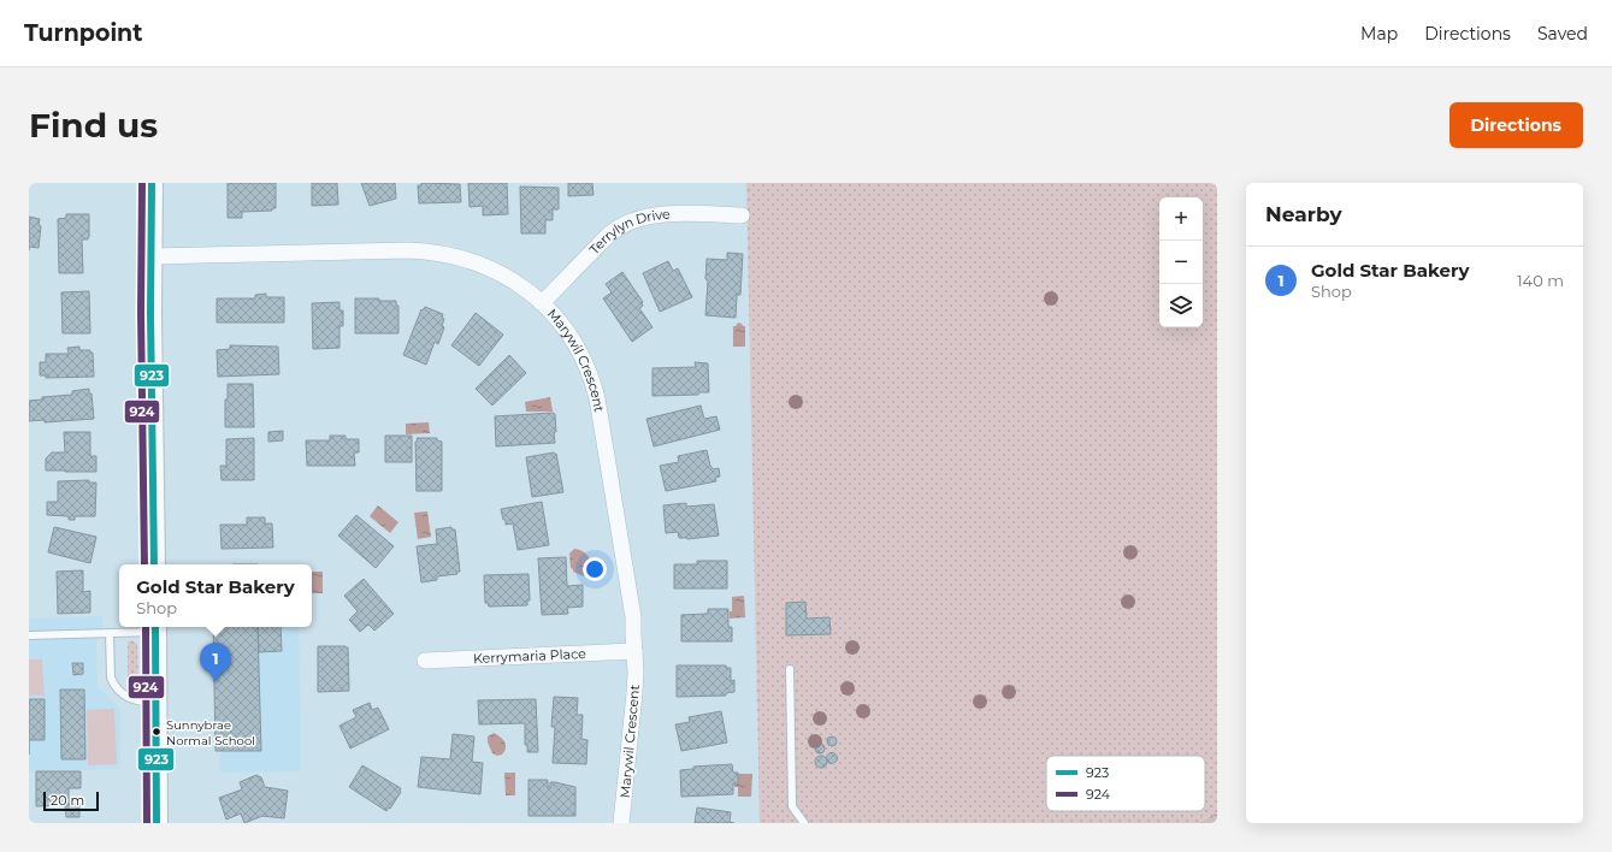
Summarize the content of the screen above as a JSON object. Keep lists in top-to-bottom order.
{
  "streets": {
    "street": ["Terrylyn Drive", "Marywil Crescent", "Kerrymaria Place"]
  },
  "crossings": [
    ["Terrylyn Drive", "Marywil Crescent"],
    ["Marywil Crescent", "Kerrymaria Place"]
  ],
  "places": ["Sunnybrae Normal School"],
  "lines": ["transit line 923", "transit line 924"],
  "legend": ["923", "924"],
  "scale_bar": "20 m",
  "page": {
    "header": "Turnpoint",
    "nav": ["Map", "Directions", "Saved"],
    "buttons": "Directions",
    "title": "Find us",
    "heading": "Nearby",
    "map_buttons": ["+", "−"],
    "list": [
      {
        "mark": "1",
        "name": "Gold Star Bakery",
        "note": "Shop",
        "value": "140 m"
      }
    ],
    "popup": ["Gold Star Bakery", "Shop"],
    "pins": "1",
    "scale": "20 m"
  }
}
